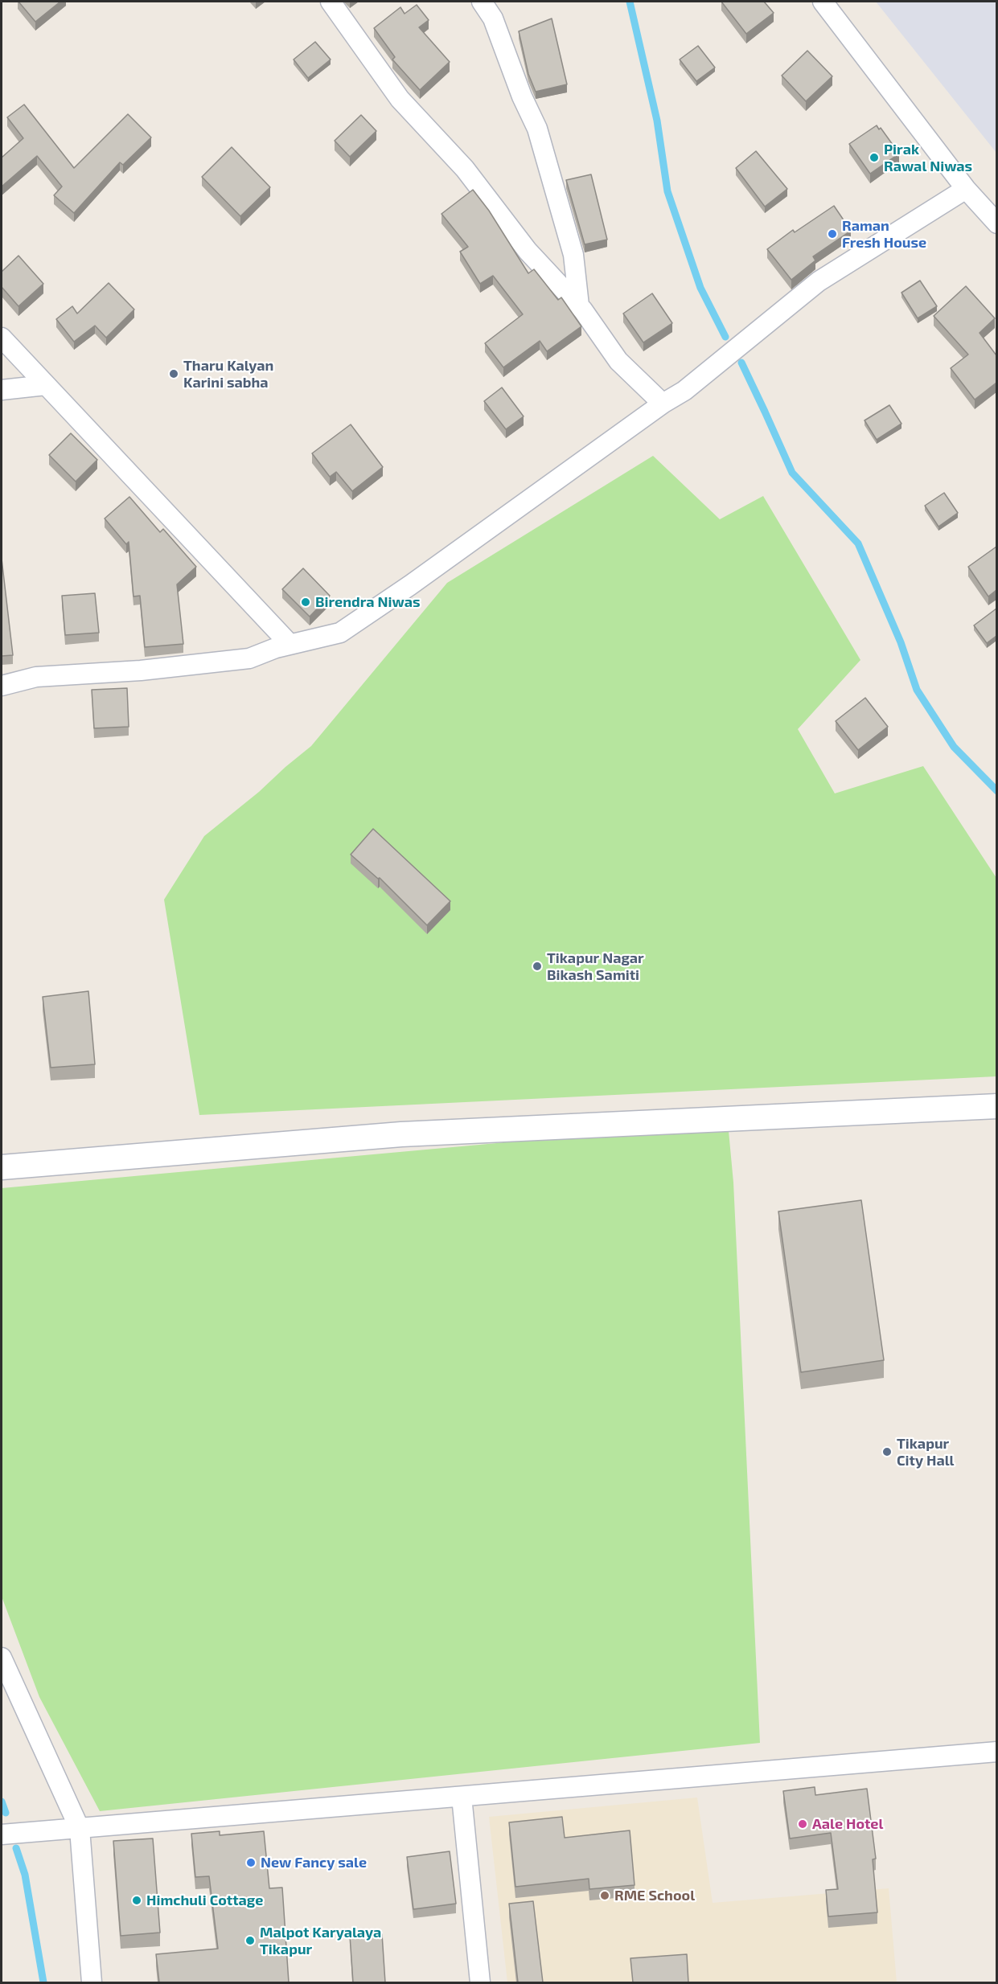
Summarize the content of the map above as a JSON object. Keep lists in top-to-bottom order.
{
  "places": [
    "Pirak Rawal Niwas",
    "Raman Fresh House",
    "Tharu Kalyan Karini sabha",
    "Birendra Niwas",
    "Tikapur Nagar Bikash Samiti",
    "Tikapur City Hall",
    "Aale Hotel",
    "New Fancy sale",
    "RME School",
    "Himchuli Cottage",
    "Malpot Karyalaya Tikapur"
  ]
}
